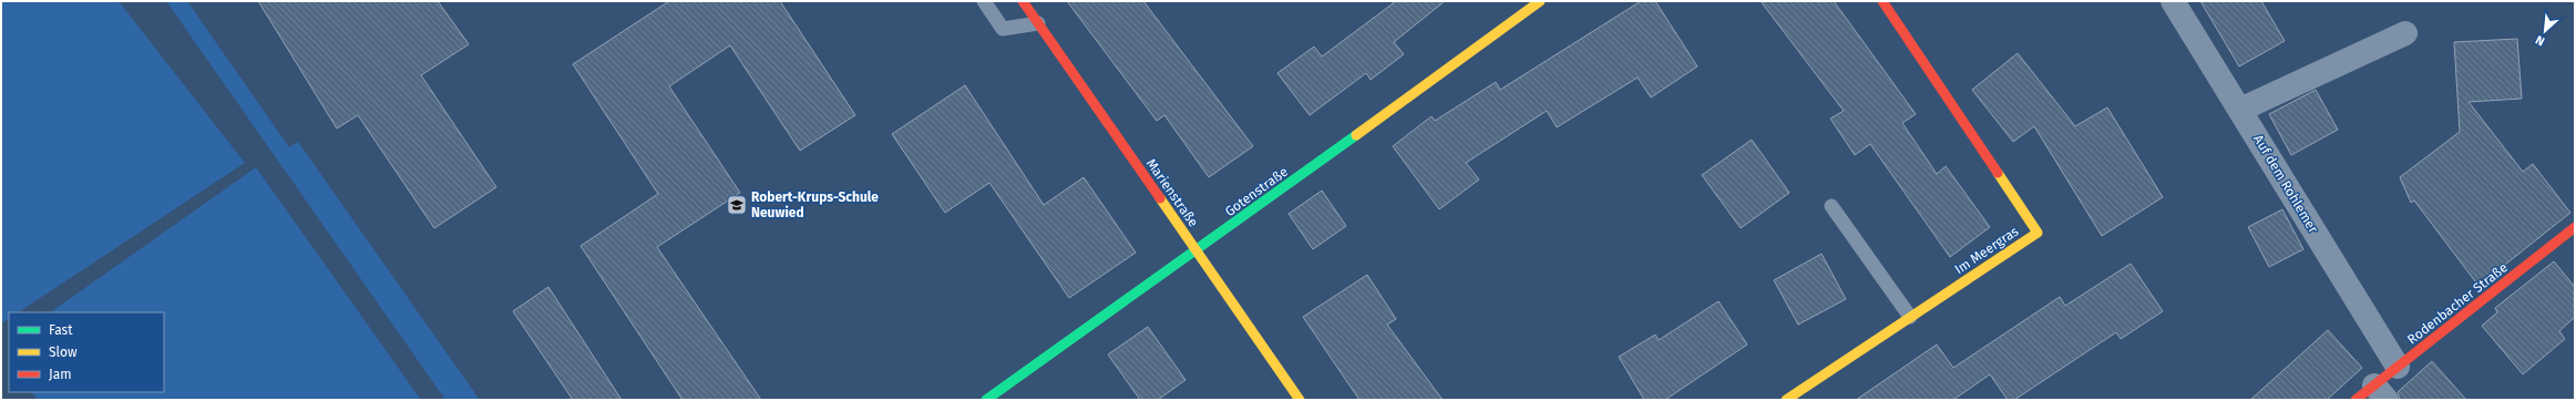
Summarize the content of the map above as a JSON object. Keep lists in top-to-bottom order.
{
  "streets": {
    "street": [
      "Auf dem Rohlemer",
      "Gotenstraße",
      "Marienstraße",
      "Im Meergras",
      "Rodenbacher Straße"
    ]
  },
  "crossings": [
    ["Auf dem Rohlemer", "Rodenbacher Straße"],
    ["Gotenstraße", "Marienstraße"]
  ],
  "places": {
    "school or university": ["Robert-Krups-Schule Neuwied"]
  },
  "legend": ["Fast", "Slow", "Jam"],
  "north": "bottom left"
}
